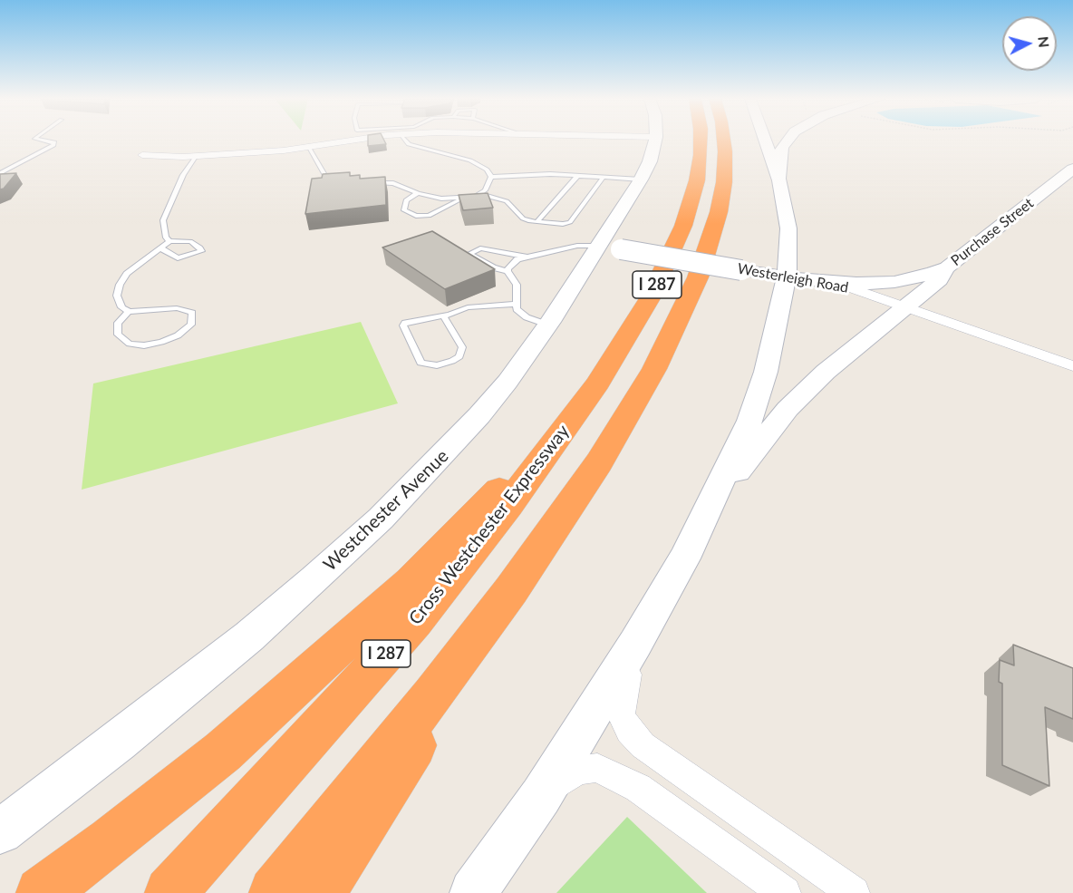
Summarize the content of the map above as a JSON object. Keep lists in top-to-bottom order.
{
  "streets": {
    "highway": ["I 287", "Cross Westchester Expressway"],
    "main road": ["Purchase Street", "Westerleigh Road", "Westchester Avenue"]
  },
  "crossings": [
    ["Purchase Street", "Westerleigh Road"],
    ["Westerleigh Road", "Westchester Avenue"]
  ],
  "north": "right"
}
